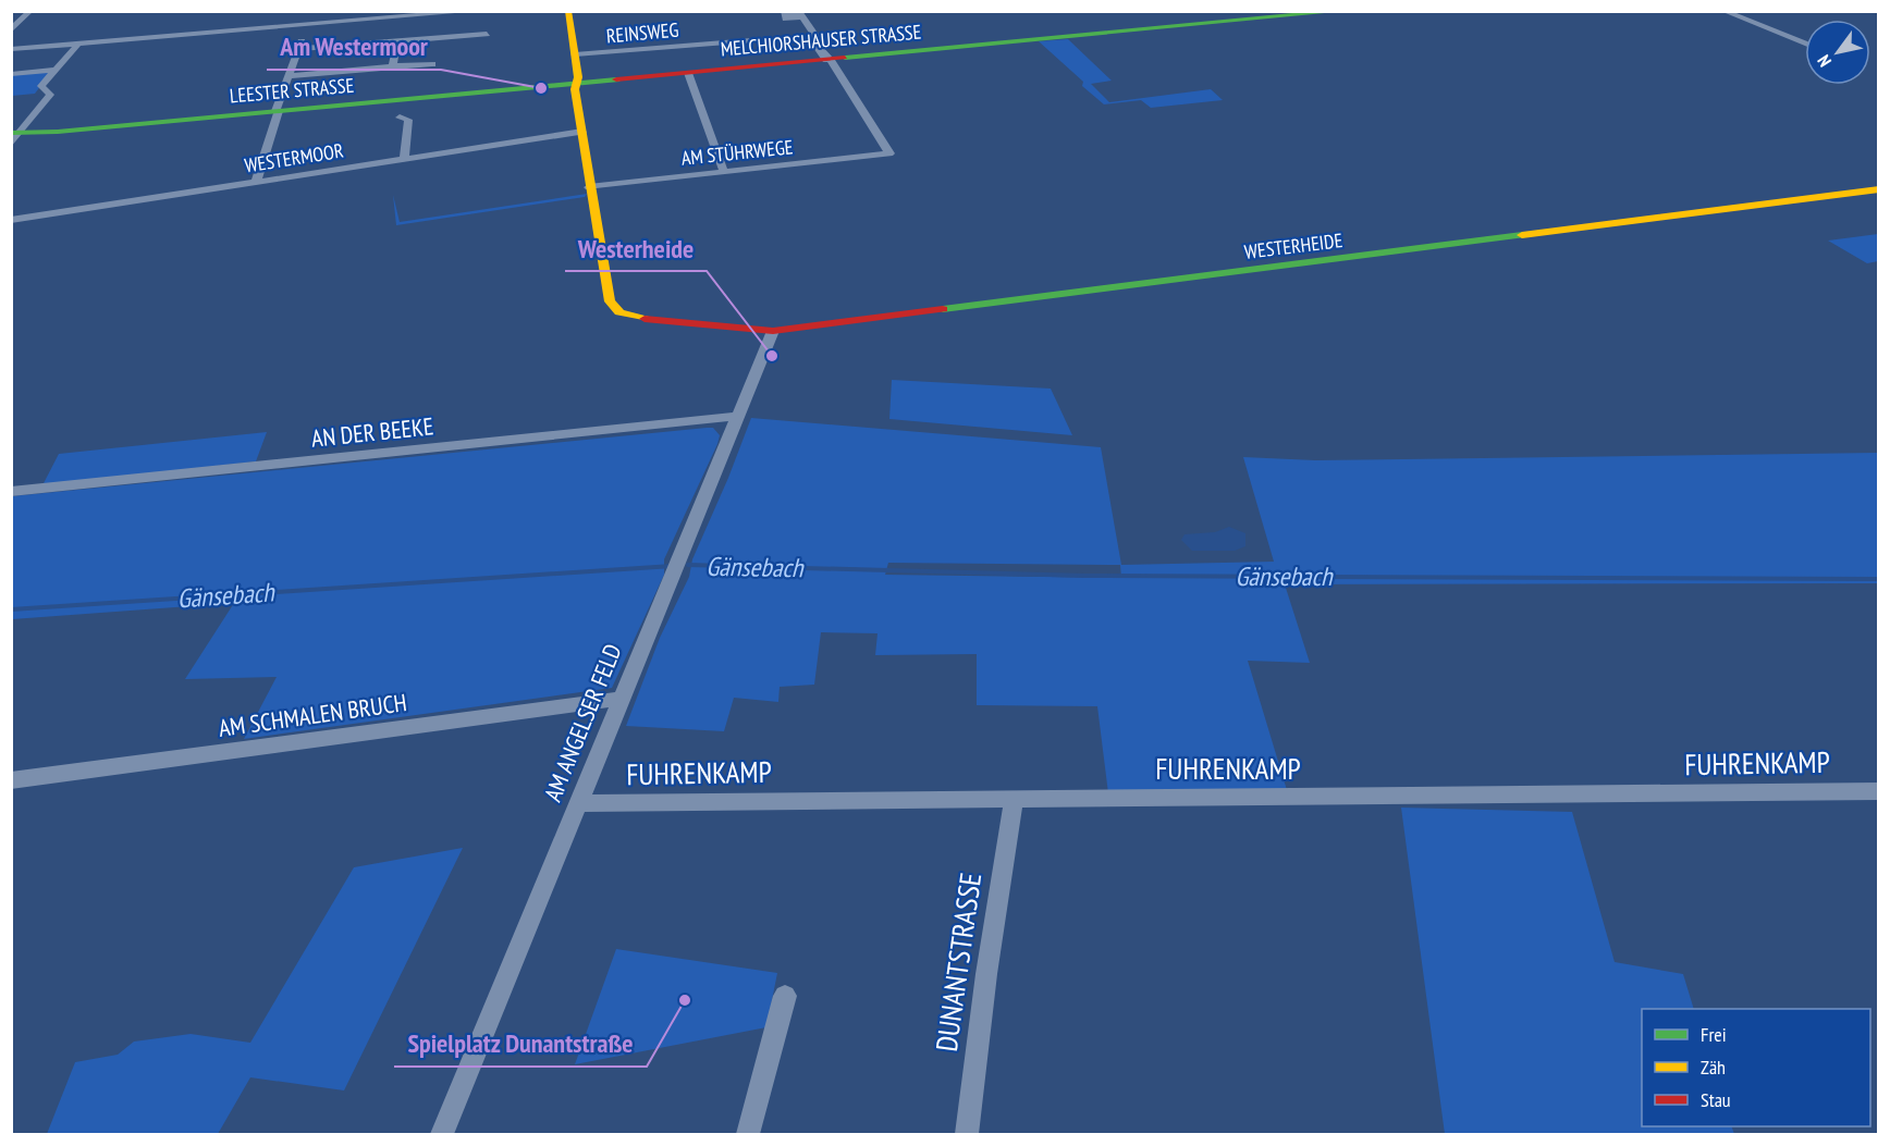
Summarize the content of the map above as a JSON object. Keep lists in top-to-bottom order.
{
  "streets": {
    "street": [
      "REINSWEG",
      "MELCHIORSHAUSER STRASSE",
      "LEESTER STRASSE",
      "AM STÜHRWEGE",
      "WESTERMOOR",
      "WESTERHEIDE",
      "AN DER BEEKE",
      "AM SCHMALEN BRUCH",
      "AM ANGELSER FELD",
      "FUHRENKAMP",
      "DUNANTSTRASSE"
    ]
  },
  "crossings": [
    ["MELCHIORSHAUSER STRASSE", "LEESTER STRASSE"],
    ["MELCHIORSHAUSER STRASSE", "AM STÜHRWEGE"],
    ["AM STÜHRWEGE", "WESTERHEIDE"],
    ["WESTERHEIDE", "AM ANGELSER FELD"],
    ["AN DER BEEKE", "AM ANGELSER FELD"],
    ["AM SCHMALEN BRUCH", "AM ANGELSER FELD"],
    ["AM ANGELSER FELD", "FUHRENKAMP"],
    ["FUHRENKAMP", "DUNANTSTRASSE"]
  ],
  "water": ["Gänsebach"],
  "places": ["Am Westermoor", "Westerheide", "Spielplatz Dunantstraße"],
  "legend": ["Frei", "Zäh", "Stau"],
  "north": "bottom left"
}
